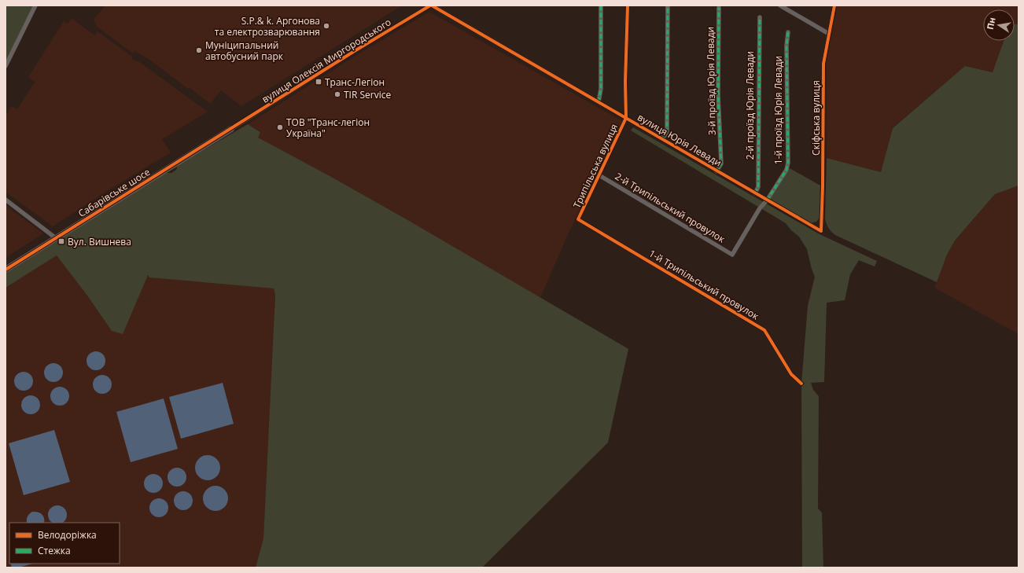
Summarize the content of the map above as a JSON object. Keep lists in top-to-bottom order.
{
  "streets": {
    "street": [
      "вулиця Олексія Миргородського",
      "3-й проїзд Юрія Левади",
      "2-й проїзд Юрія Левади",
      "1-й проїзд Юрія Левади",
      "Скіфська вулиця",
      "вулиця Юрія Левади",
      "Трипільська вулиця",
      "Сабарівське шосе",
      "2-й Трипільський провулок",
      "1-й Трипільський провулок"
    ]
  },
  "crossings": [
    ["вулиця Олексія Миргородського", "вулиця Юрія Левади"],
    ["вулиця Олексія Миргородського", "Сабарівське шосе"],
    ["3-й проїзд Юрія Левади", "вулиця Юрія Левади"],
    ["2-й проїзд Юрія Левади", "вулиця Юрія Левади"],
    ["1-й проїзд Юрія Левади", "вулиця Юрія Левади"],
    ["1-й проїзд Юрія Левади", "2-й Трипільський провулок"],
    ["Скіфська вулиця", "вулиця Юрія Левади"],
    ["вулиця Юрія Левади", "Трипільська вулиця"],
    ["Трипільська вулиця", "2-й Трипільський провулок"],
    ["Трипільська вулиця", "1-й Трипільський провулок"]
  ],
  "places": {
    "other": [
      "S.P.& k. Аргонова та електрозварювання",
      "Муніципальний автобусний парк",
      "TIR Service",
      "ТОВ \"Транс-легіон Україна\""
    ],
    "transit": ["Транс-Легіон", "Вул. Вишнева"]
  },
  "legend": ["Велодоріжка", "Стежка"],
  "north": "left"
}
